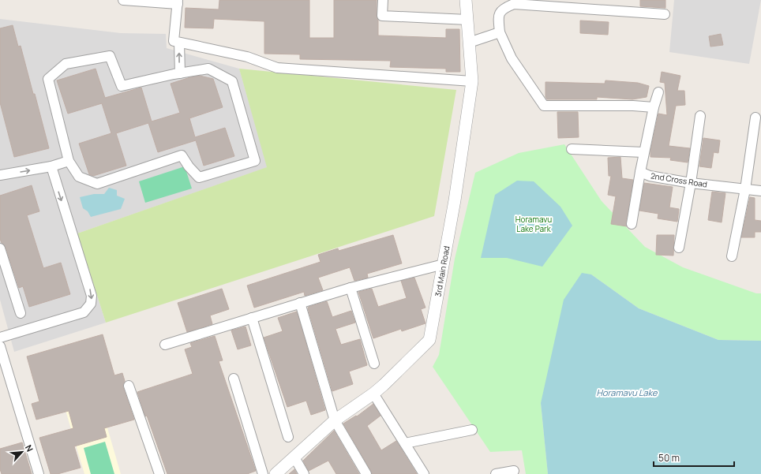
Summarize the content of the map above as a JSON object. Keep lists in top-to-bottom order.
{
  "streets": {
    "street": ["2nd Cross Road", "3rd Main Road"]
  },
  "water": ["Horamavu Lake"],
  "parks": ["Horamavu Lake Park"],
  "scale_bar": "50 m",
  "north": "top right"
}
